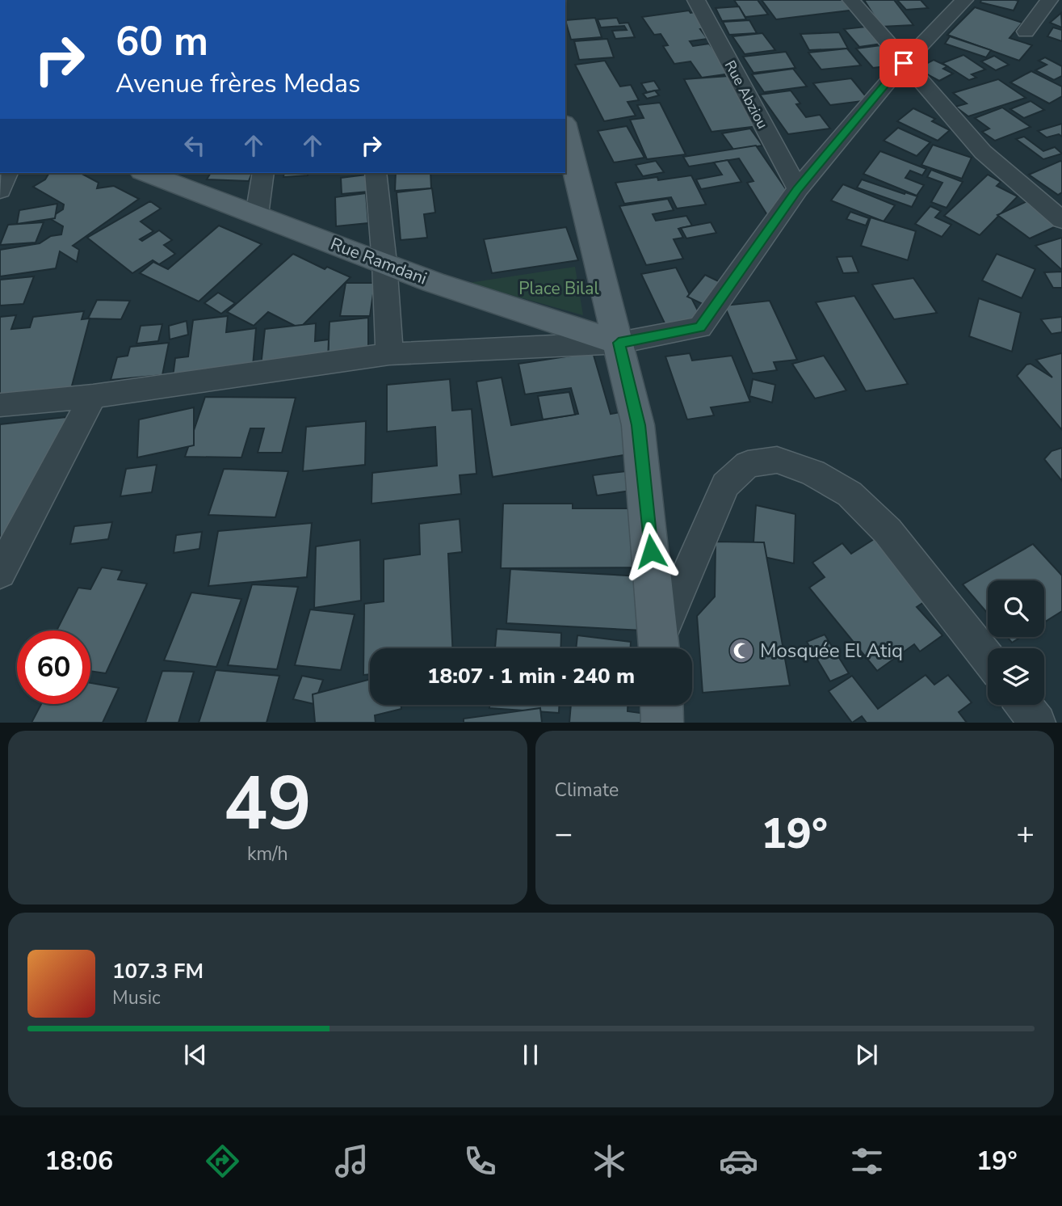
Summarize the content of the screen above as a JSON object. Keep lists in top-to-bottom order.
{
  "streets": {
    "main road": ["Rue Ramdani"],
    "street": ["Rue Abziou"]
  },
  "parks": ["Place Bilal"],
  "places": {
    "mosque": ["Mosquée El Atiq"]
  },
  "page": {
    "turn": ["60 m", "Avenue frères Medas"],
    "limit": "60",
    "trip": "18:07 · 1 min · 240 m",
    "tile": [
      ["49", "km/h"],
      "Climate"
    ],
    "heat": ["−", "19°", "+"],
    "song": ["107.3 FM", "Music"],
    "tabs": ["18:06", "19°"]
  }
}
